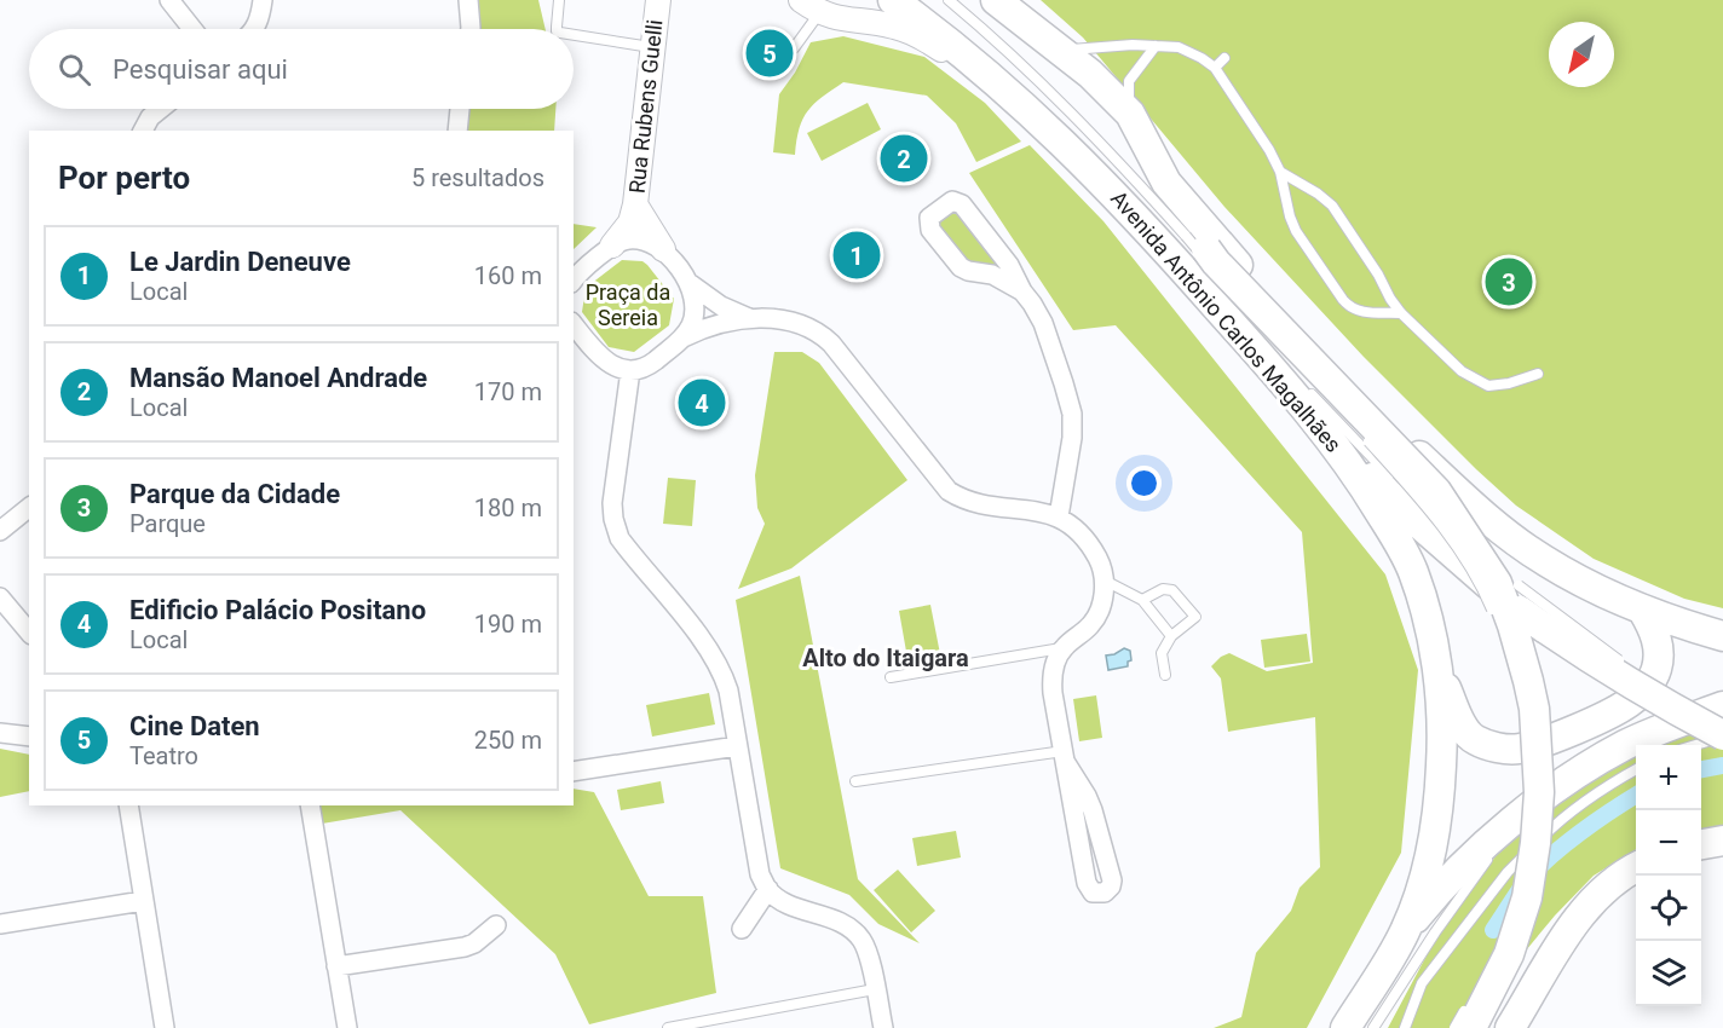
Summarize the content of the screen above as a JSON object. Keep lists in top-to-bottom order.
{
  "streets": {
    "main road": ["Avenida Antônio Carlos Magalhães"],
    "street": ["Rua Rubens Guelli"]
  },
  "districts": ["Alto do Itaigara"],
  "parks": ["Praça da Sereia"],
  "north": "bottom left",
  "page": {
    "pins": [
      "5",
      "2",
      "1",
      "3",
      "4"
    ],
    "search": "Pesquisar aqui",
    "heading": ["Por perto", "5 resultados"],
    "list": [
      {
        "mark": "1",
        "name": "Le Jardin Deneuve",
        "note": "Local",
        "value": "160 m"
      },
      {
        "mark": "2",
        "name": "Mansão Manoel Andrade",
        "note": "Local",
        "value": "170 m"
      },
      {
        "mark": "3",
        "name": "Parque da Cidade",
        "note": "Parque",
        "value": "180 m"
      },
      {
        "mark": "4",
        "name": "Edificio Palácio Positano",
        "note": "Local",
        "value": "190 m"
      },
      {
        "mark": "5",
        "name": "Cine Daten",
        "note": "Teatro",
        "value": "250 m"
      }
    ],
    "map_buttons": ["+", "−"]
  }
}
